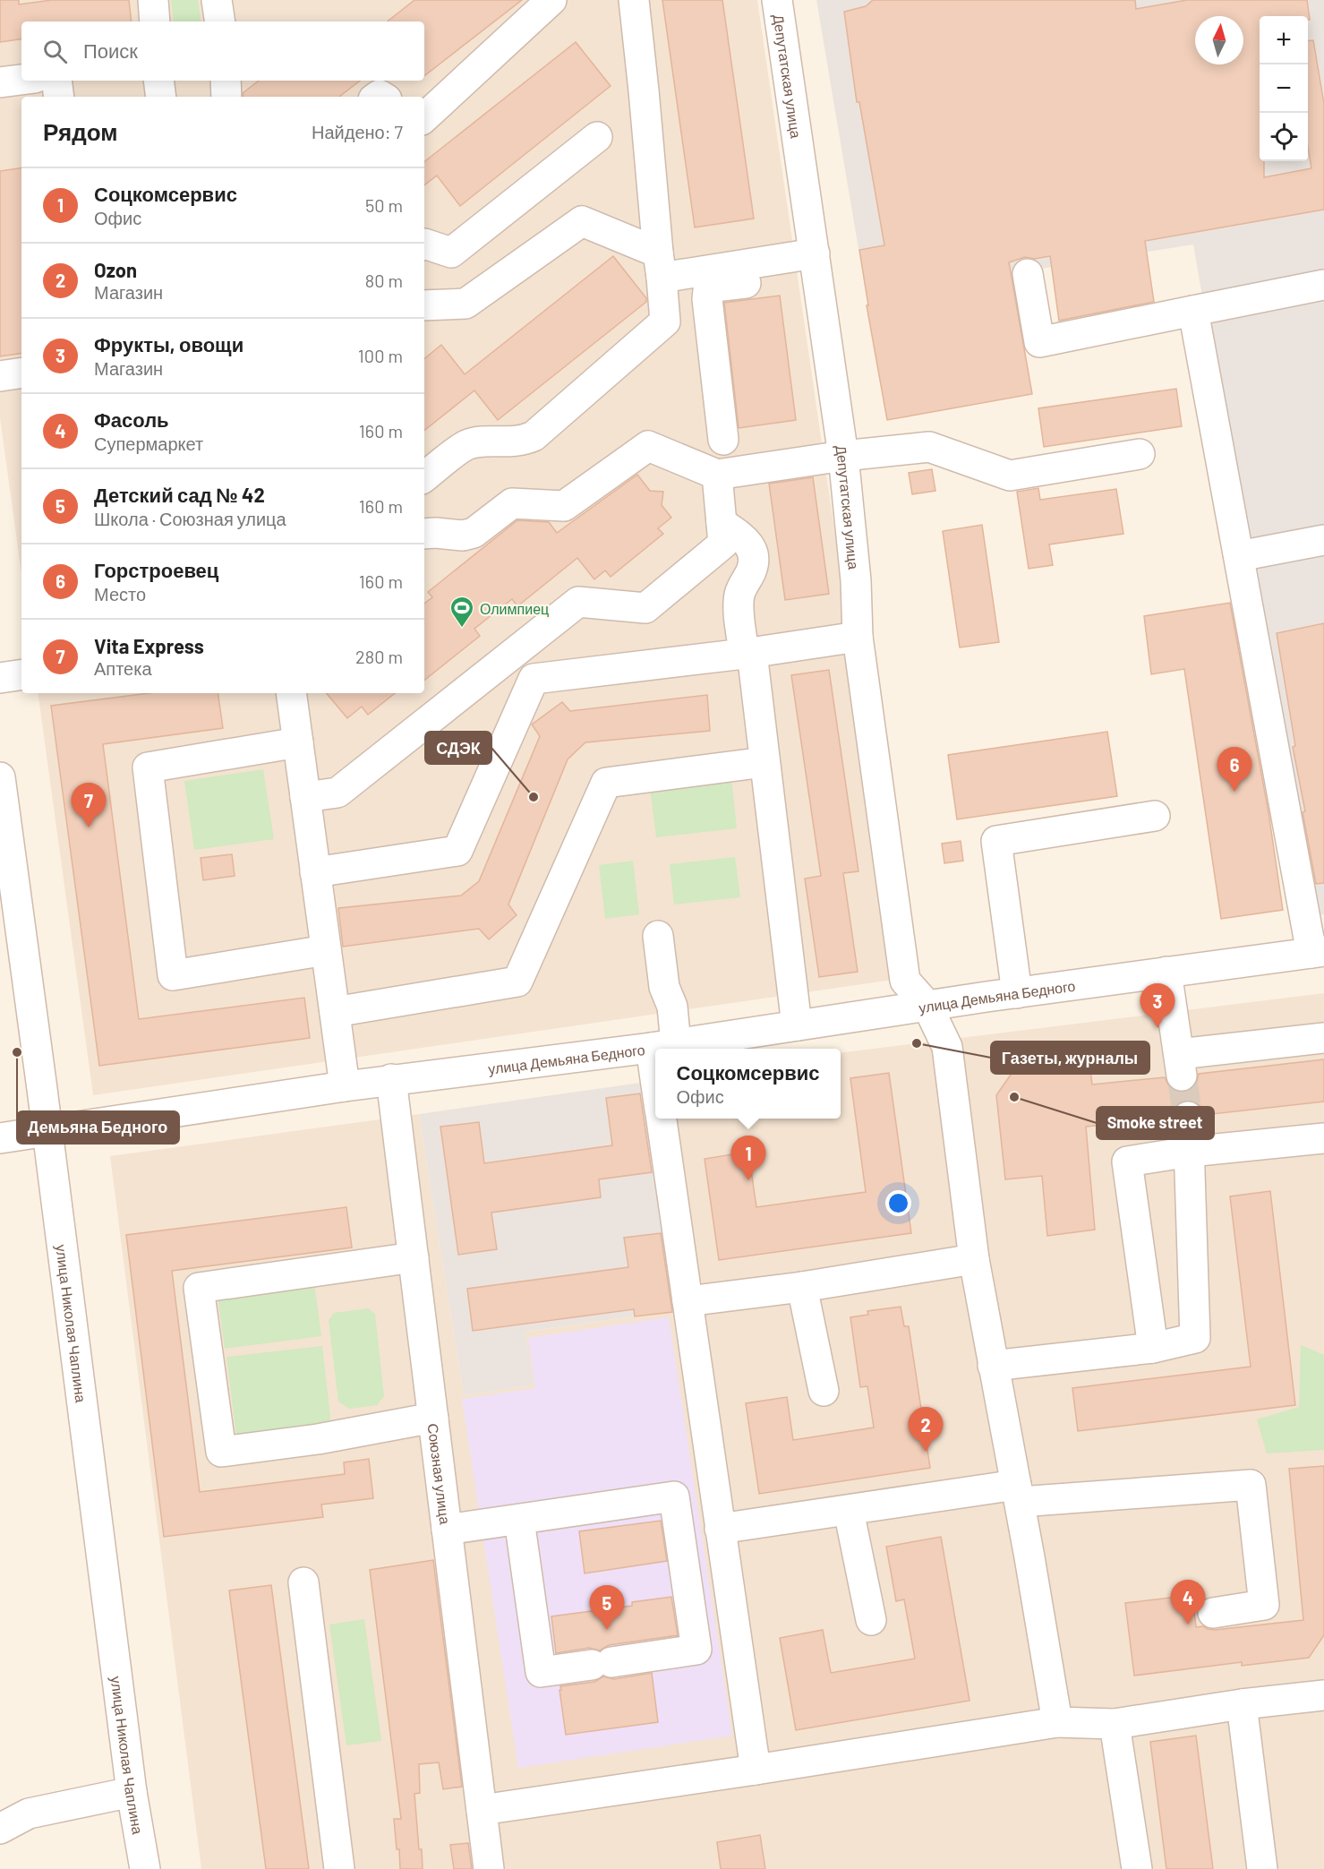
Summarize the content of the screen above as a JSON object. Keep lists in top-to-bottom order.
{
  "streets": {
    "street": [
      "Депутатская улица",
      "улица Демьяна Бедного",
      "улица Николая Чаплина",
      "Союзная улица"
    ]
  },
  "crossings": [
    ["Депутатская улица", "улица Демьяна Бедного"],
    ["улица Демьяна Бедного", "улица Николая Чаплина"],
    ["улица Демьяна Бедного", "Союзная улица"]
  ],
  "places": {
    "sports": ["Олимпиец"],
    "other": [
      "СДЭК",
      "Газеты, журналы",
      "Демьяна Бедного",
      "Smoke street"
    ]
  },
  "north": "top",
  "page": {
    "map_buttons": ["+", "−"],
    "search": "Поиск",
    "heading": ["Рядом", "Найдено: 7"],
    "list": [
      {
        "mark": "1",
        "name": "Соцкомсервис",
        "note": "Офис",
        "value": "50 m"
      },
      {
        "mark": "2",
        "name": "Ozon",
        "note": "Магазин",
        "value": "80 m"
      },
      {
        "mark": "3",
        "name": "Фрукты, овощи",
        "note": "Магазин",
        "value": "100 m"
      },
      {
        "mark": "4",
        "name": "Фасоль",
        "note": "Супермаркет",
        "value": "160 m"
      },
      {
        "mark": "5",
        "name": "Детский сад № 42",
        "note": "Школа · Союзная улица",
        "value": "160 m"
      },
      {
        "mark": "6",
        "name": "Горстроевец",
        "note": "Место",
        "value": "160 m"
      },
      {
        "mark": "7",
        "name": "Vita Express",
        "note": "Аптека",
        "value": "280 m"
      }
    ],
    "pins": [
      "6",
      "7",
      "3",
      "1",
      "2",
      "4",
      "5"
    ],
    "popup": ["Соцкомсервис", "Офис"]
  }
}
